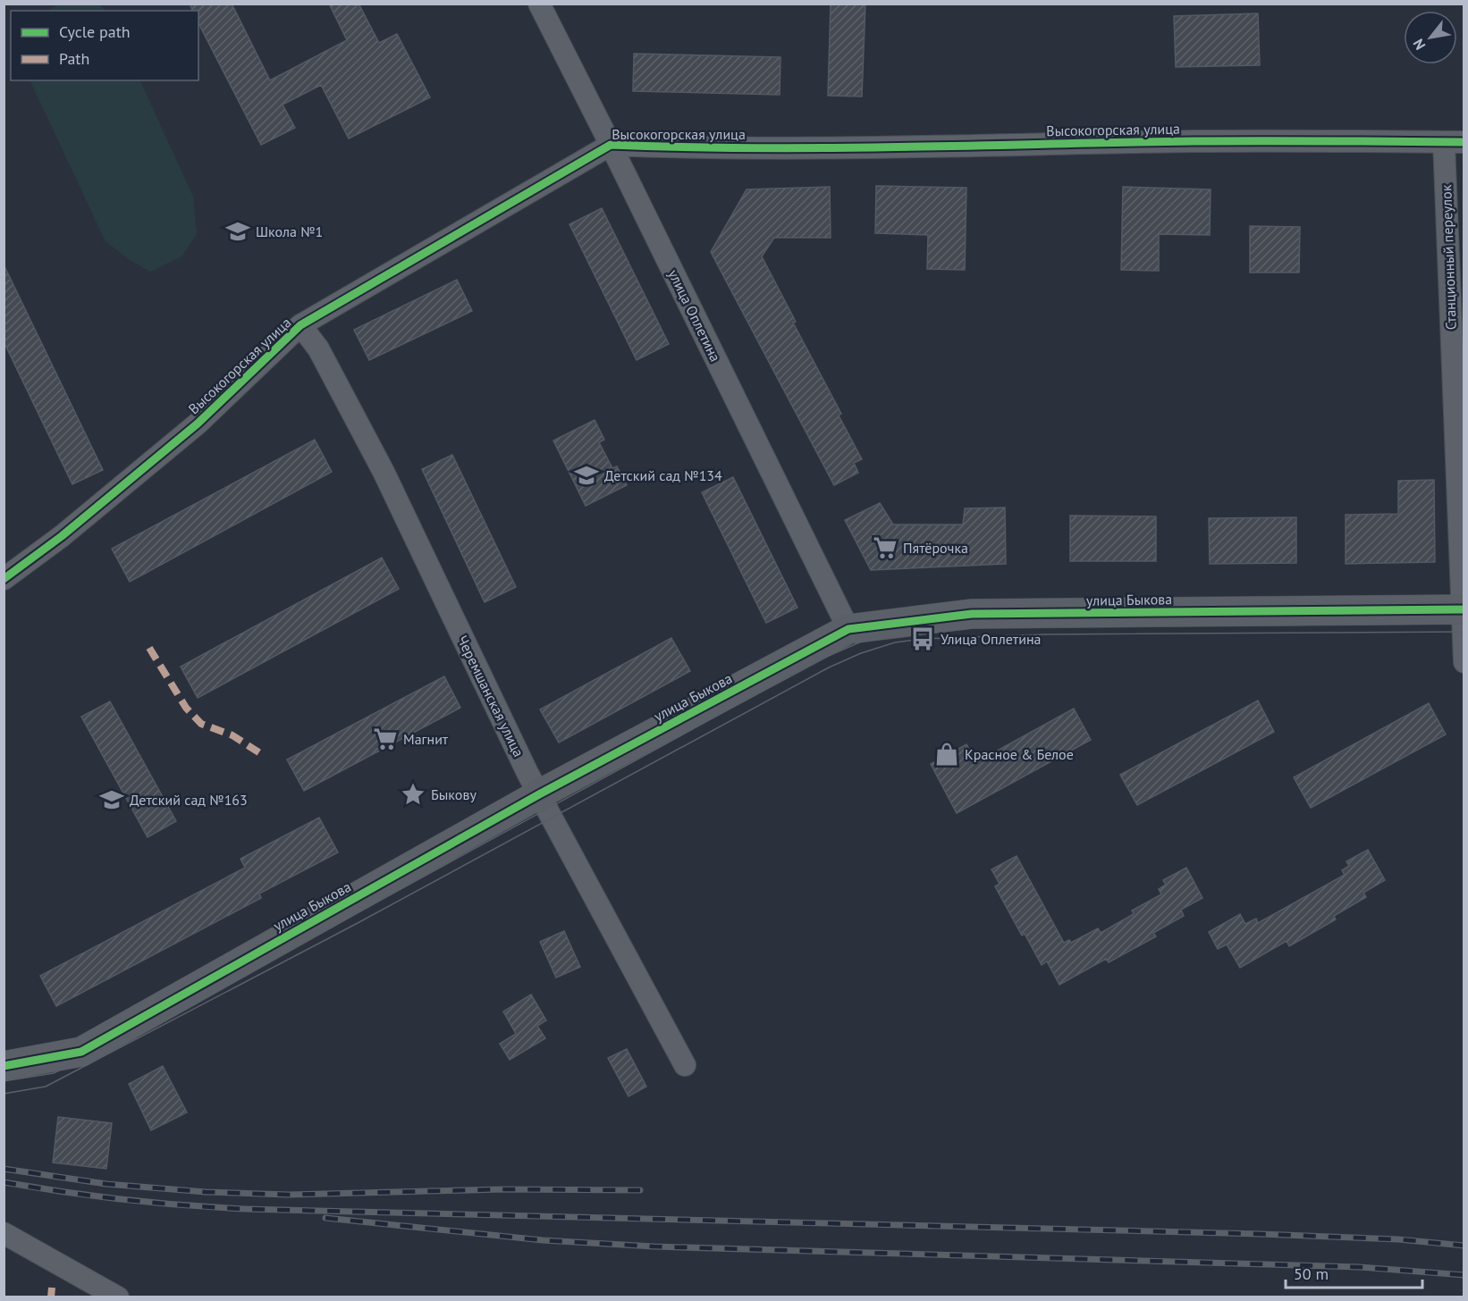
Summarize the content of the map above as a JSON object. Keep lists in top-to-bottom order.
{
  "streets": {
    "street": [
      "Высокогорская улица",
      "Станционный переулок",
      "улица Оплетина",
      "улица Быкова",
      "Черемшанская улица"
    ]
  },
  "crossings": [
    ["Высокогорская улица", "Станционный переулок"],
    ["Высокогорская улица", "улица Оплетина"],
    ["Высокогорская улица", "Черемшанская улица"],
    ["Станционный переулок", "улица Быкова"],
    ["улица Оплетина", "улица Быкова"],
    ["улица Быкова", "Черемшанская улица"]
  ],
  "places": {
    "school or university": ["Школа №1", "Детский сад №134", "Детский сад №163"],
    "supermarket": ["Пятёрочка", "Магнит"],
    "bus stop": ["Улица Оплетина"],
    "shop": ["Красное & Белое"],
    "place": ["Быкову"]
  },
  "legend": ["Cycle path", "Path"],
  "scale_bar": "50 m",
  "north": "bottom left"
}
